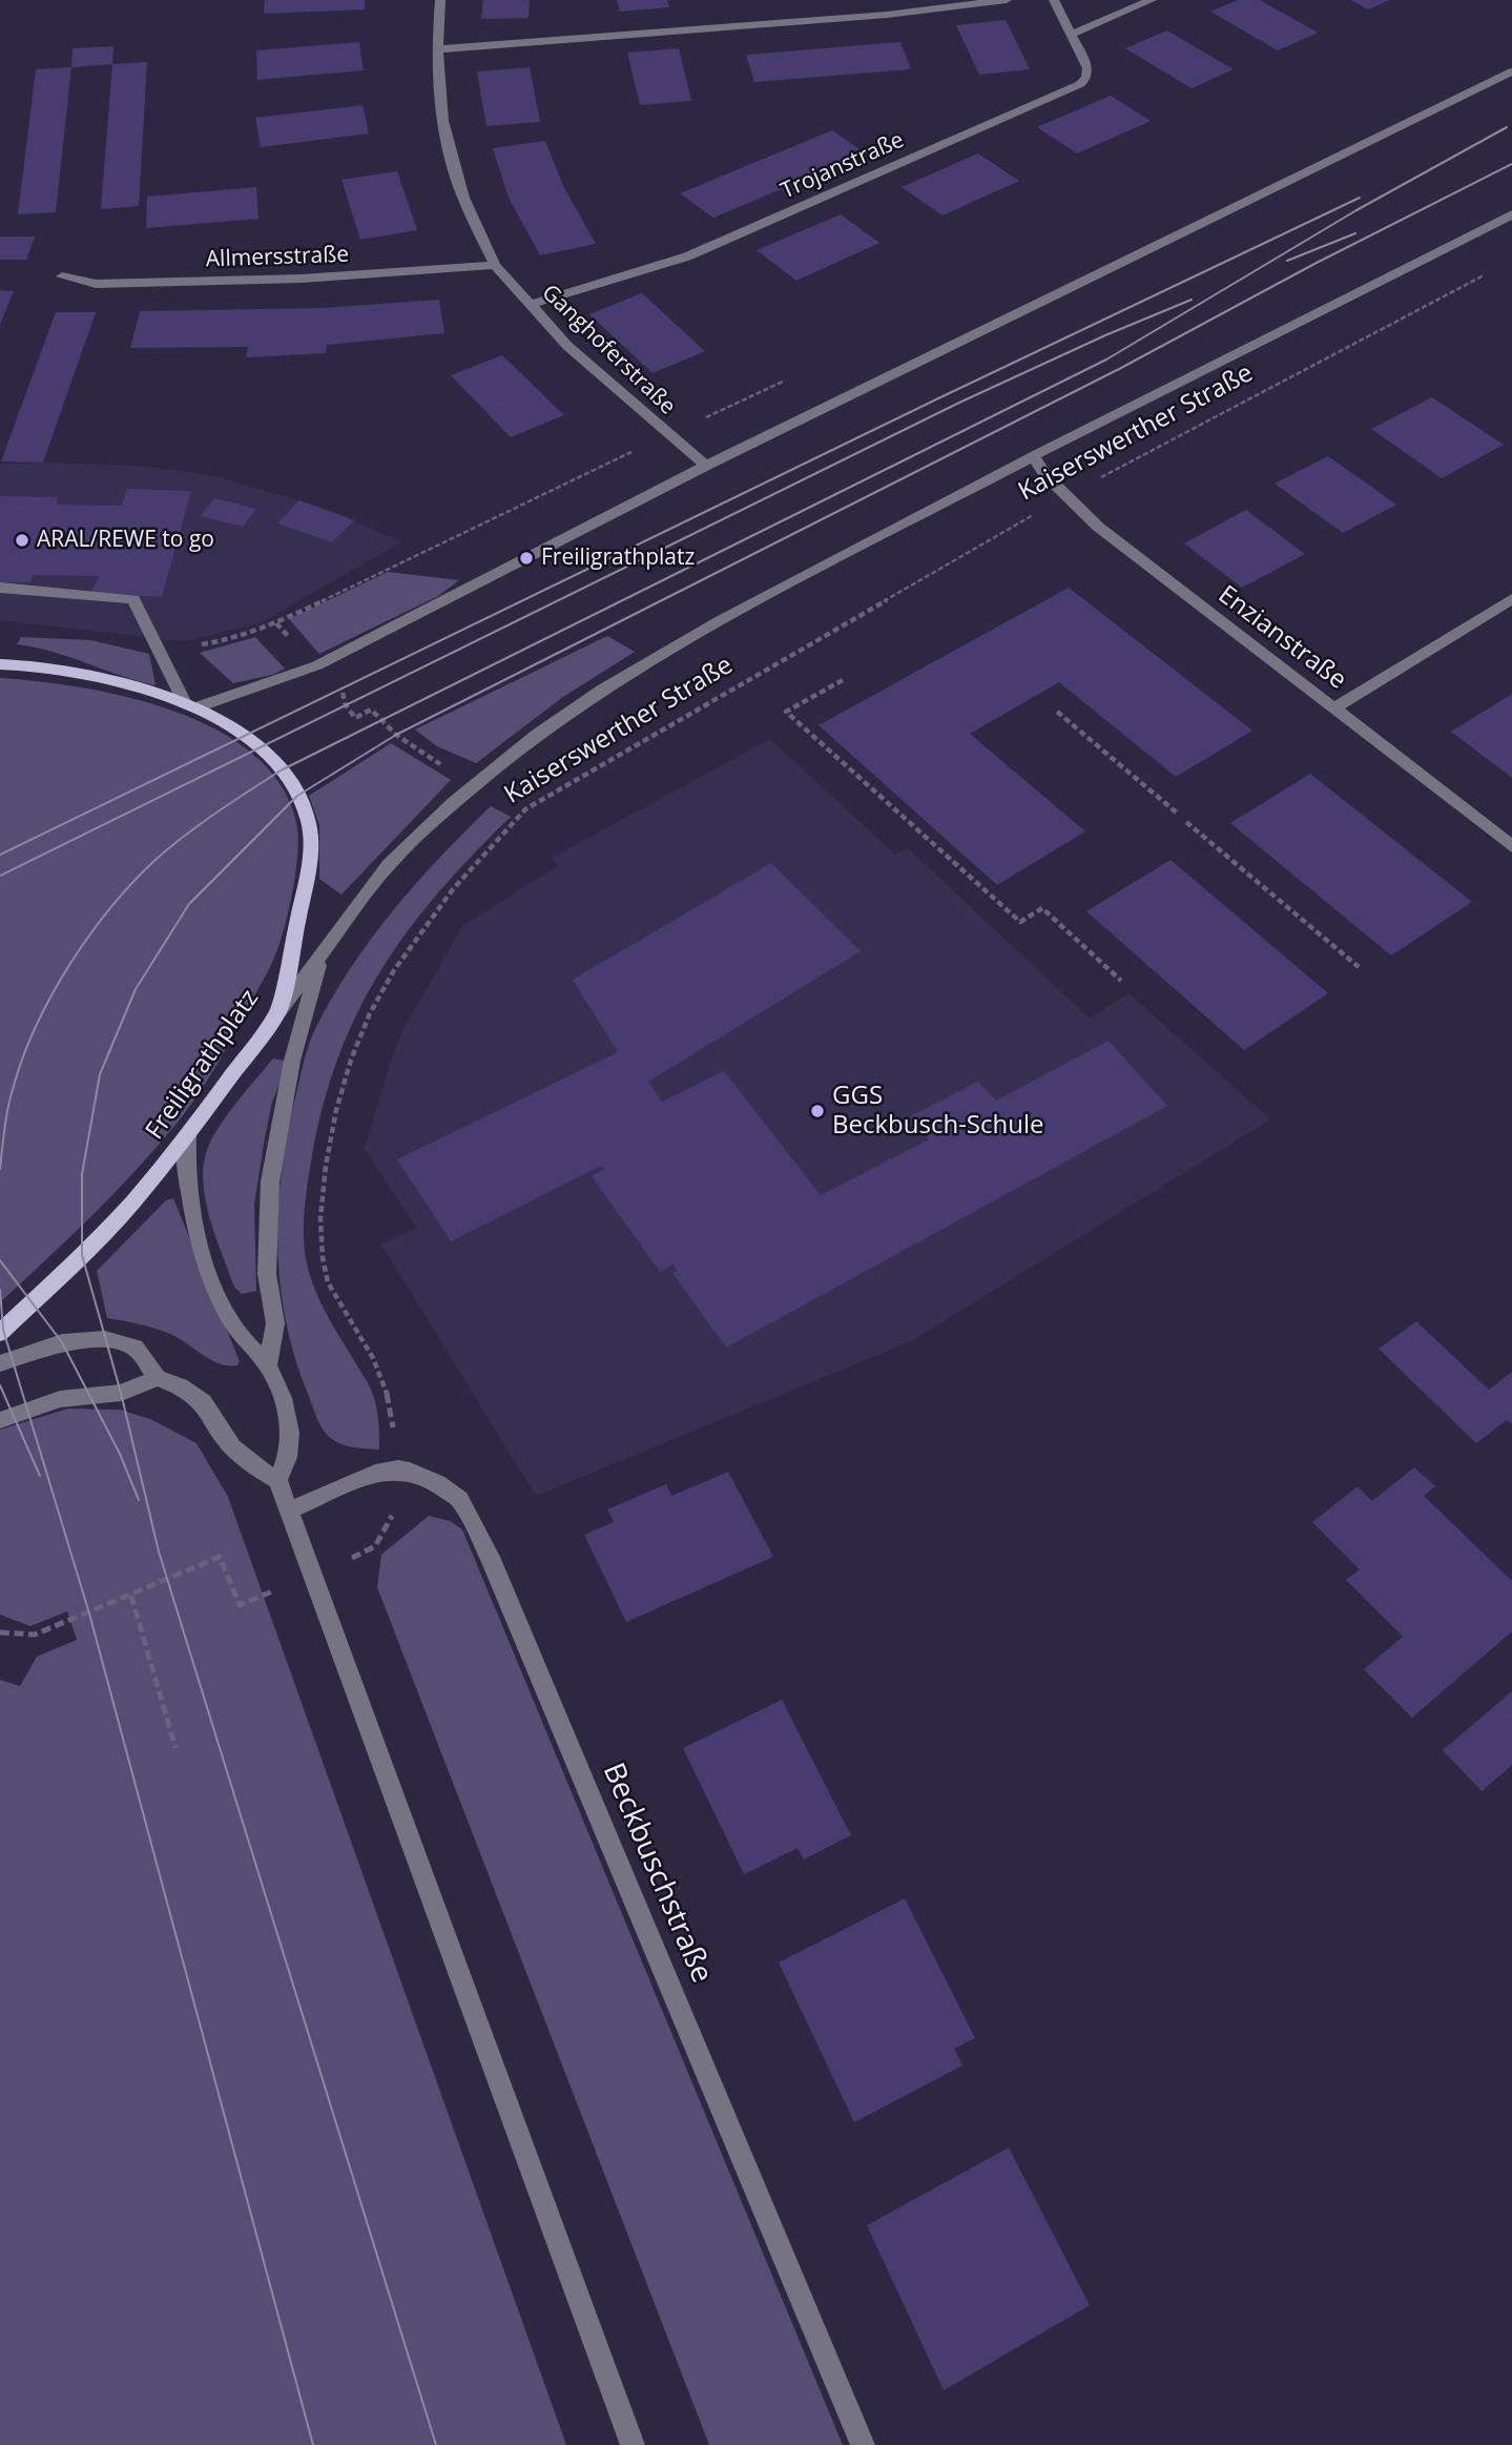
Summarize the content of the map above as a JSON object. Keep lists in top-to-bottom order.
{
  "streets": {
    "main road": ["Freiligrathplatz"],
    "street": [
      "Trojanstraße",
      "Allmersstraße",
      "Ganghoferstraße",
      "Kaiserswerther Straße",
      "Enzianstraße",
      "Beckbuschstraße"
    ]
  },
  "crossings": [
    ["Trojanstraße", "Ganghoferstraße"],
    ["Allmersstraße", "Ganghoferstraße"],
    ["Kaiserswerther Straße", "Enzianstraße"],
    ["Kaiserswerther Straße", "Freiligrathplatz"],
    ["Kaiserswerther Straße", "Beckbuschstraße"]
  ],
  "places": ["ARAL/REWE to go", "Freiligrathplatz", "GGS Beckbusch-Schule"]
}
